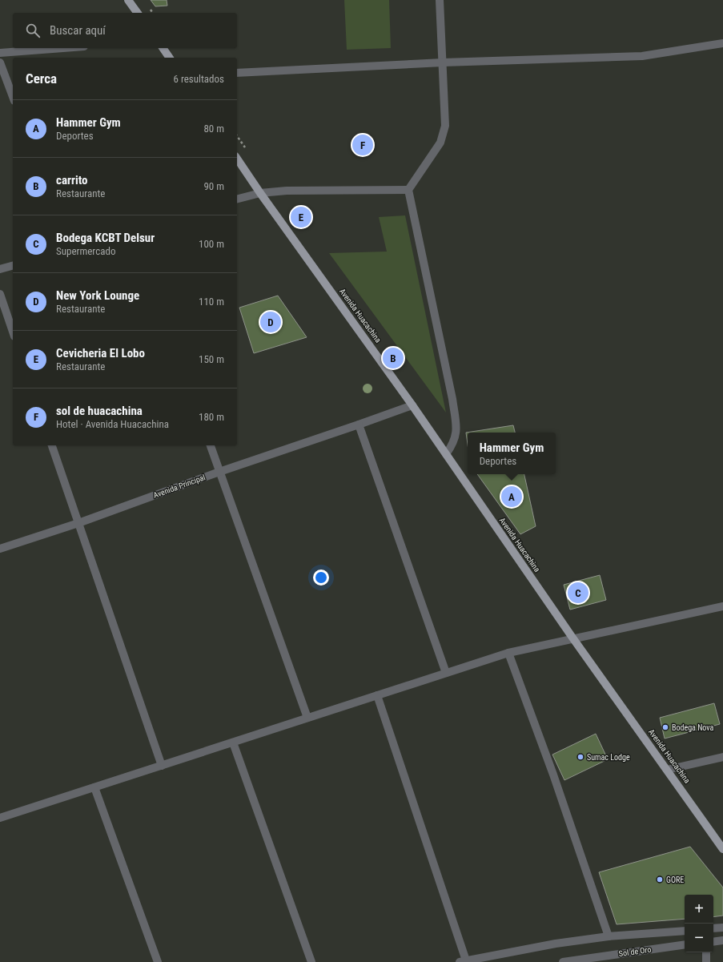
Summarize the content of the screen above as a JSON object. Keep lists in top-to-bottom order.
{
  "streets": {
    "main road": ["Avenida Huacachina"],
    "street": ["Avenida Principal", "Sol de Oro"]
  },
  "crossings": [
    ["Avenida Huacachina", "Avenida Principal"]
  ],
  "places": ["Bodega Nova", "Sumac Lodge", "GORE"],
  "page": {
    "search": "Buscar aquí",
    "heading": ["Cerca", "6 resultados"],
    "list": [
      {
        "mark": "A",
        "name": "Hammer Gym",
        "note": "Deportes",
        "value": "80 m"
      },
      {
        "mark": "B",
        "name": "carrito",
        "note": "Restaurante",
        "value": "90 m"
      },
      {
        "mark": "C",
        "name": "Bodega KCBT Delsur",
        "note": "Supermercado",
        "value": "100 m"
      },
      {
        "mark": "D",
        "name": "New York Lounge",
        "note": "Restaurante",
        "value": "110 m"
      },
      {
        "mark": "E",
        "name": "Cevicheria El Lobo",
        "note": "Restaurante",
        "value": "150 m"
      },
      {
        "mark": "F",
        "name": "sol de huacachina",
        "note": "Hotel · Avenida Huacachina",
        "value": "180 m"
      }
    ],
    "pins": [
      "F",
      "E",
      "D",
      "B",
      "A",
      "C"
    ],
    "popup": ["Hammer Gym", "Deportes"],
    "map_buttons": ["+", "−"]
  }
}
